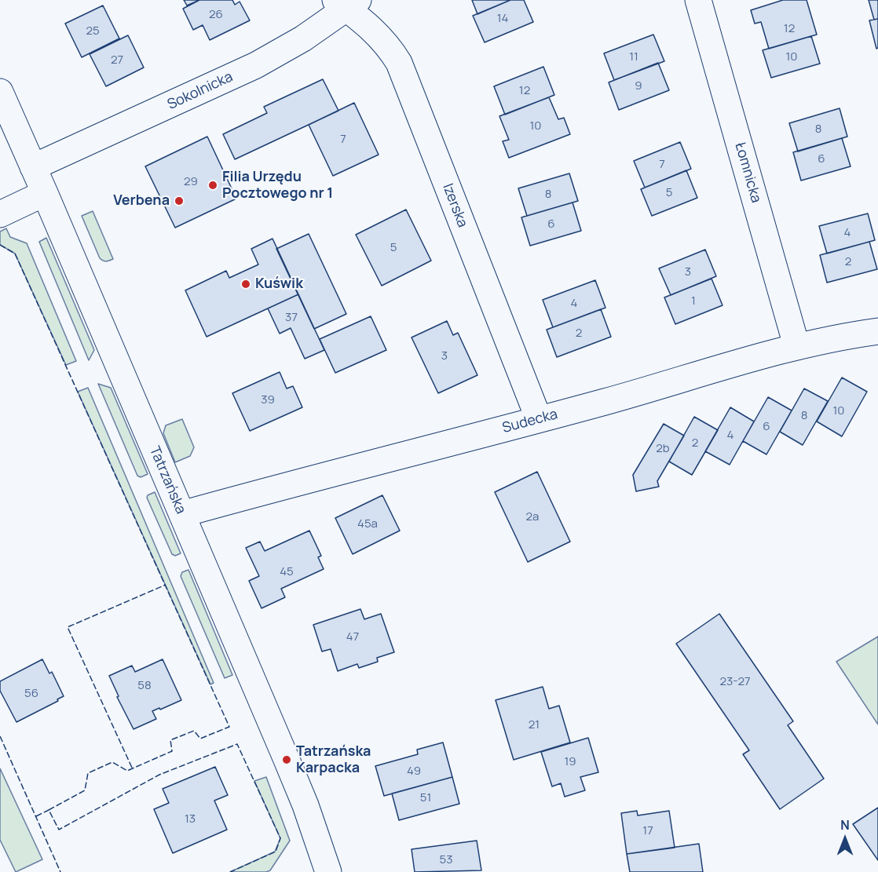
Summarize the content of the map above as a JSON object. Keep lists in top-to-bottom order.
{
  "streets": {
    "street": [
      "Sokolnicka",
      "Łomnicka",
      "Izerska",
      "Sudecka",
      "Tatrzańska"
    ]
  },
  "crossings": [
    ["Sokolnicka", "Izerska"],
    ["Sokolnicka", "Tatrzańska"],
    ["Łomnicka", "Sudecka"],
    ["Izerska", "Sudecka"],
    ["Sudecka", "Tatrzańska"]
  ],
  "places": [
    "Filia Urzędu Pocztowego nr 1",
    "Verbena",
    "Kuświk",
    "Tatrzańska Karpacka"
  ],
  "house_numbers": [
    "26",
    "14",
    "12",
    "25",
    "11",
    "10",
    "27",
    "9",
    "12",
    "10",
    "8",
    "7",
    "6",
    "7",
    "29",
    "5",
    "8",
    "6",
    "4",
    "5",
    "2",
    "3",
    "1",
    "4",
    "37",
    "2",
    "3",
    "39",
    "10",
    "8",
    "6",
    "4",
    "2",
    "2b",
    "2a",
    "45a",
    "45",
    "47",
    "23-27",
    "58",
    "56",
    "21",
    "19",
    "49",
    "51",
    "13",
    "17",
    "53"
  ],
  "north": "top"
}
